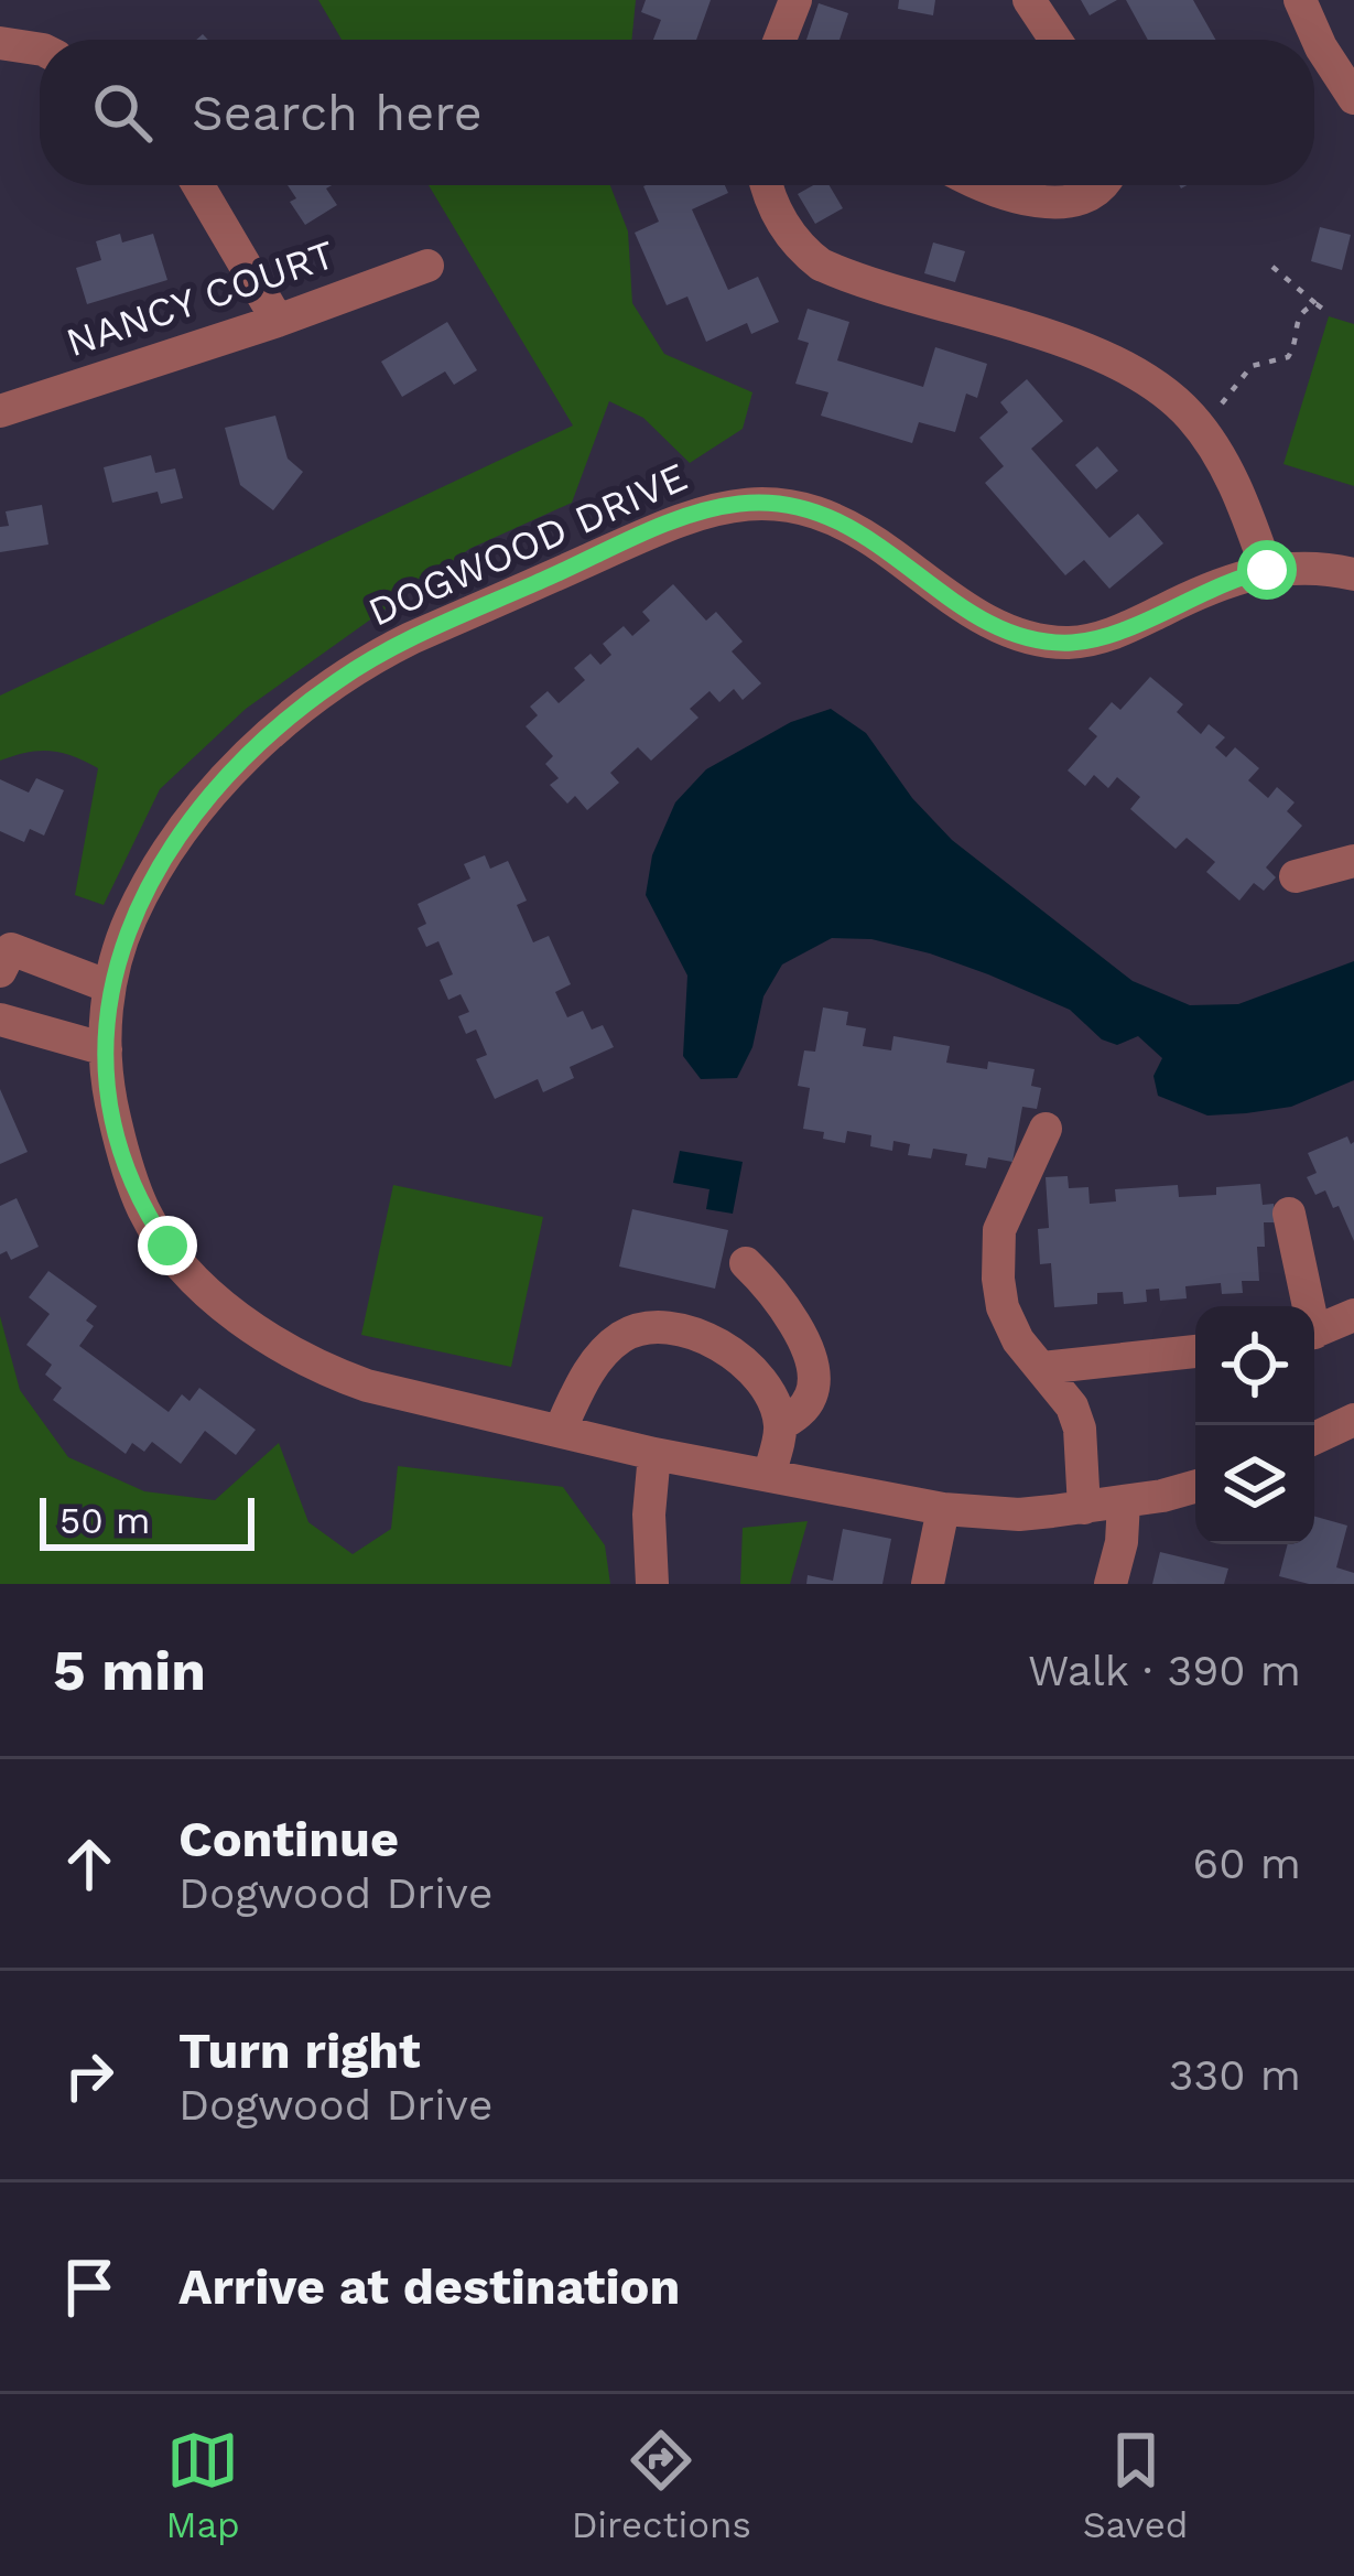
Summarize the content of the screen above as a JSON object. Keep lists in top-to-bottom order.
{
  "streets": {
    "street": ["NANCY COURT", "DOGWOOD DRIVE"]
  },
  "scale_bar": "50 m",
  "page": {
    "search": "Search here",
    "scale": "50 m",
    "heading": ["5 min", "Walk · 390 m"],
    "list": [
      ["Continue", "Dogwood Drive", "60 m"],
      ["Turn right", "Dogwood Drive", "330 m"],
      "Arrive at destination"
    ],
    "nav": ["Map", "Directions", "Saved"]
  }
}
